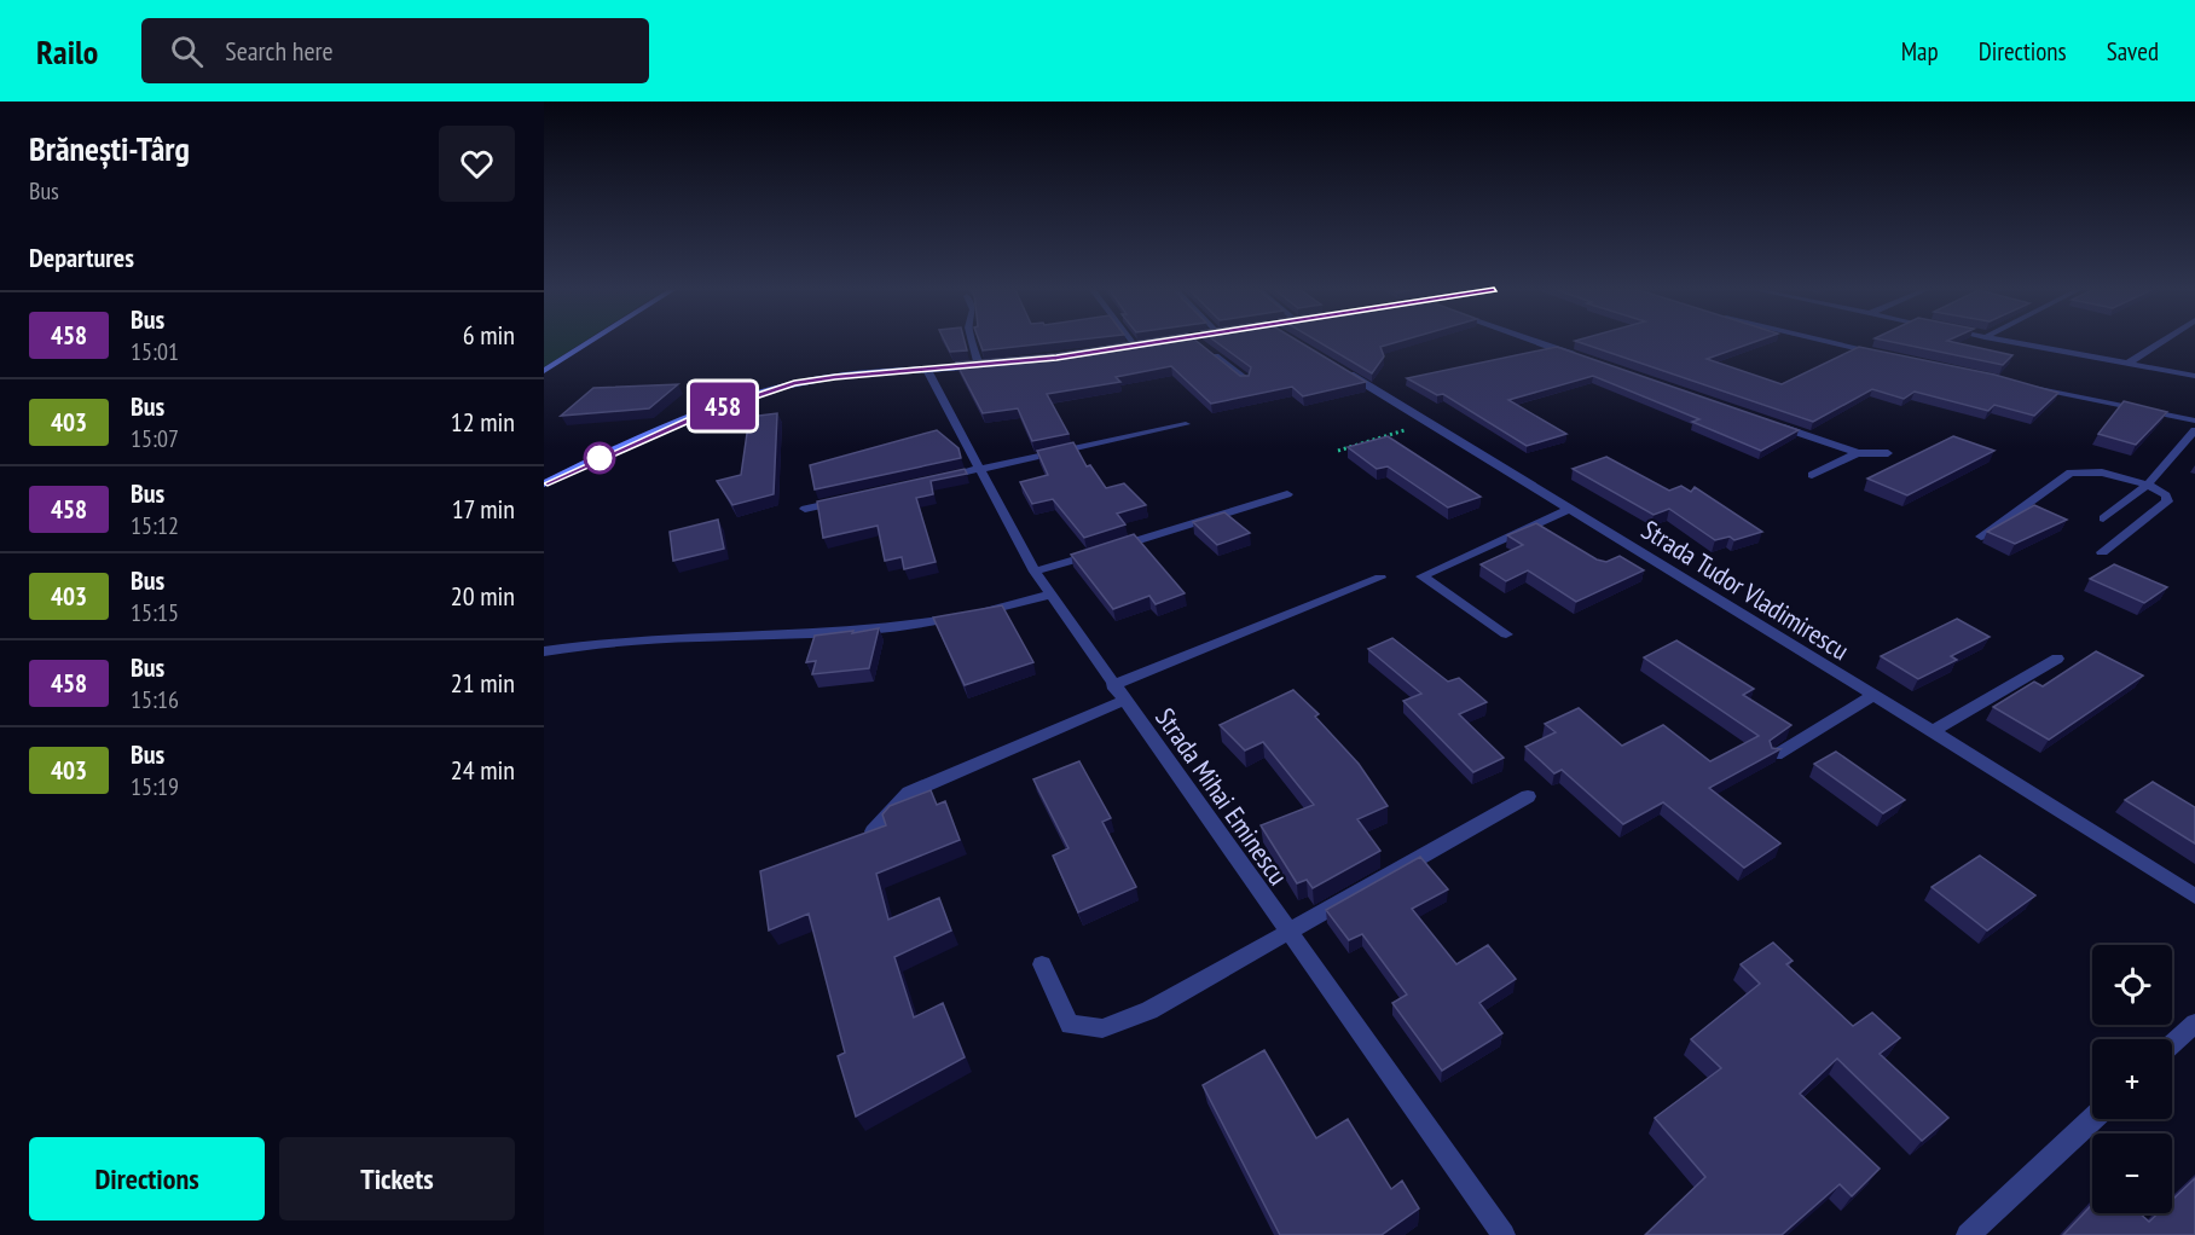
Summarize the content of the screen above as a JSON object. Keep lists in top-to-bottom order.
{
  "streets": {
    "street": ["Strada Tudor Vladimirescu", "Strada Mihai Eminescu"]
  },
  "lines": ["bus line 458"],
  "page": {
    "header": "Railo",
    "search": "Search here",
    "nav": ["Map", "Directions", "Saved"],
    "heading": [
      ["Brănești-Târg", "Bus"],
      "Departures"
    ],
    "on_map": "458",
    "list": [
      {
        "mark": "458",
        "name": "Bus",
        "note": "15:01",
        "value": "6 min"
      },
      {
        "mark": "403",
        "name": "Bus",
        "note": "15:07",
        "value": "12 min"
      },
      {
        "mark": "458",
        "name": "Bus",
        "note": "15:12",
        "value": "17 min"
      },
      {
        "mark": "403",
        "name": "Bus",
        "note": "15:15",
        "value": "20 min"
      },
      {
        "mark": "458",
        "name": "Bus",
        "note": "15:16",
        "value": "21 min"
      },
      {
        "mark": "403",
        "name": "Bus",
        "note": "15:19",
        "value": "24 min"
      }
    ],
    "map_buttons": ["+", "−"],
    "buttons": ["Directions", "Tickets"]
  }
}
